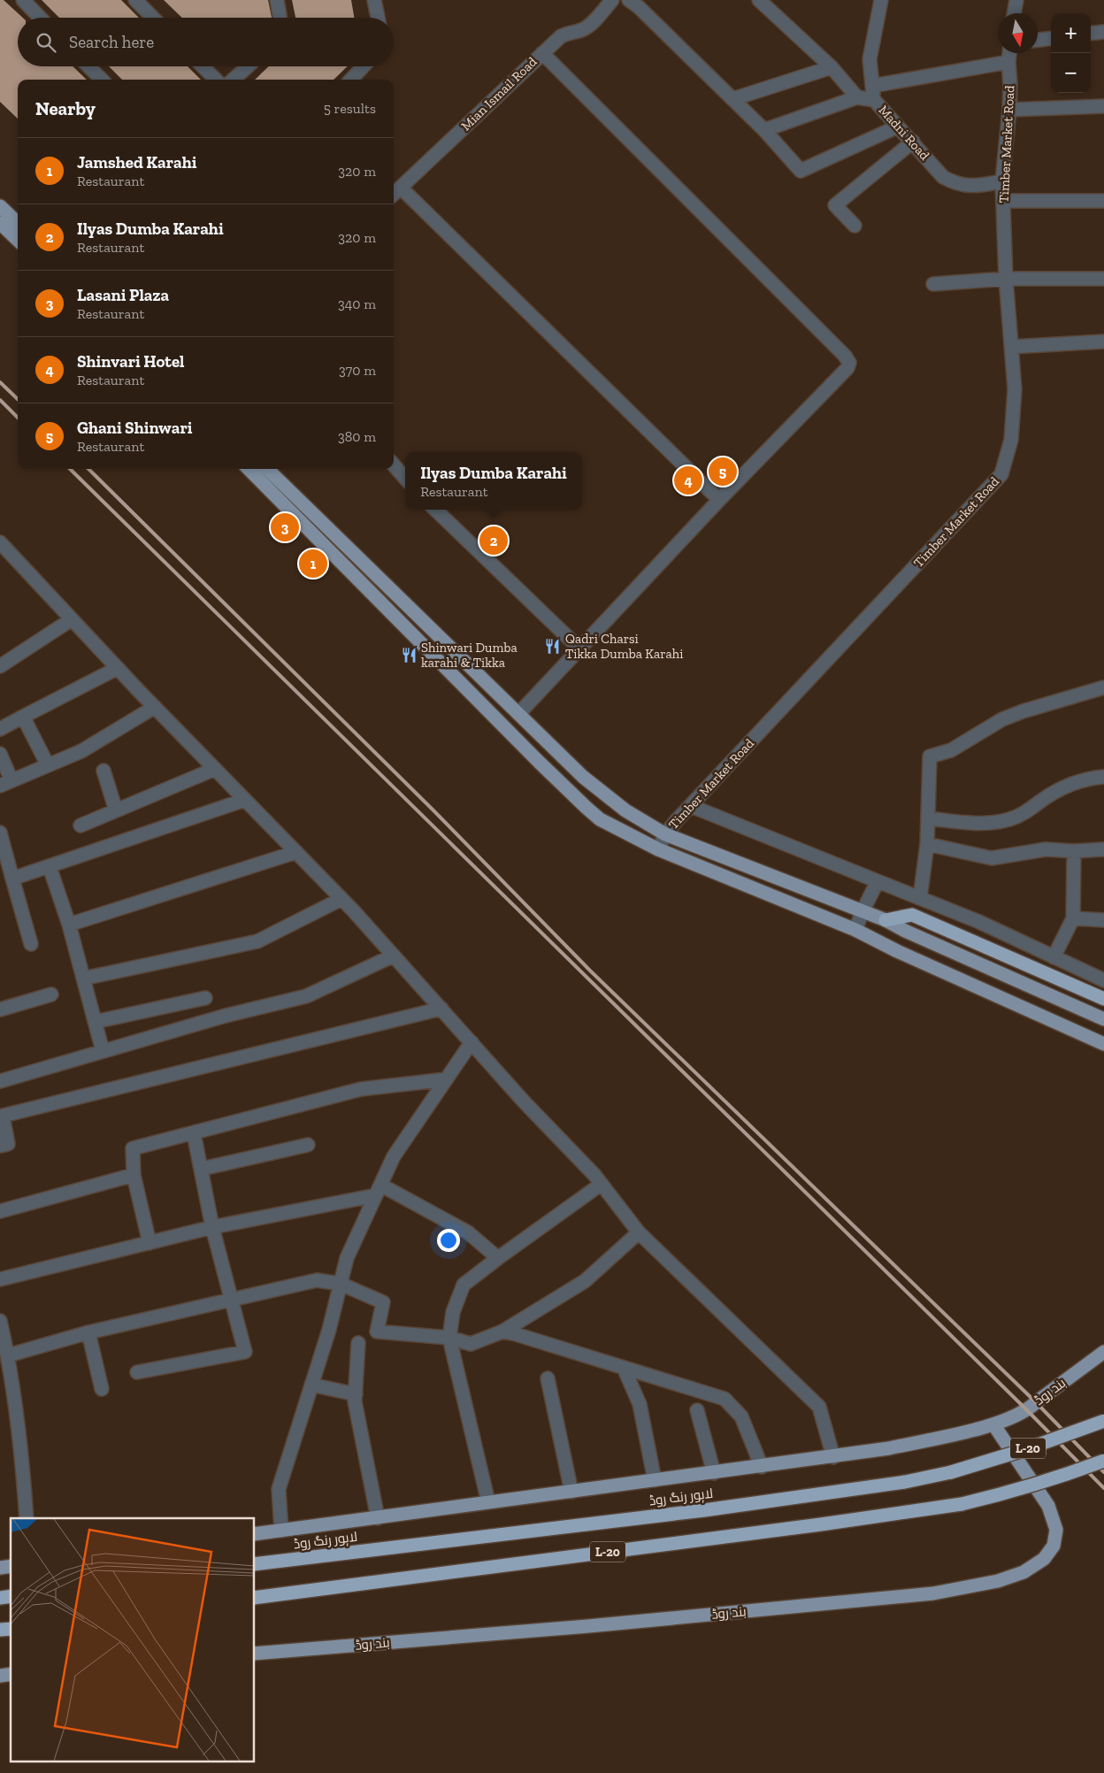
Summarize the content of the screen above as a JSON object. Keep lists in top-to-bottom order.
{
  "streets": {
    "highway": ["L-20", "لاہور رنگ روڈ"],
    "main road": ["بند روڈ"],
    "street": ["Mian Ismail Road", "Madni Road", "Timber Market Road"]
  },
  "crossings": [
    ["Madni Road", "Timber Market Road"]
  ],
  "places": {
    "restaurant": ["Qadri Charsi Tikka Dumba Karahi", "Shinwari Dumba karahi & Tikka"]
  },
  "north": "bottom",
  "page": {
    "map_buttons": ["+", "−"],
    "search": "Search here",
    "heading": ["Nearby", "5 results"],
    "list": [
      {
        "mark": "1",
        "name": "Jamshed Karahi",
        "note": "Restaurant",
        "value": "320 m"
      },
      {
        "mark": "2",
        "name": "Ilyas Dumba Karahi",
        "note": "Restaurant",
        "value": "320 m"
      },
      {
        "mark": "3",
        "name": "Lasani Plaza",
        "note": "Restaurant",
        "value": "340 m"
      },
      {
        "mark": "4",
        "name": "Shinvari Hotel",
        "note": "Restaurant",
        "value": "370 m"
      },
      {
        "mark": "5",
        "name": "Ghani Shinwari",
        "note": "Restaurant",
        "value": "380 m"
      }
    ],
    "popup": ["Ilyas Dumba Karahi", "Restaurant"],
    "pins": [
      "5",
      "4",
      "3",
      "2",
      "1"
    ]
  }
}
